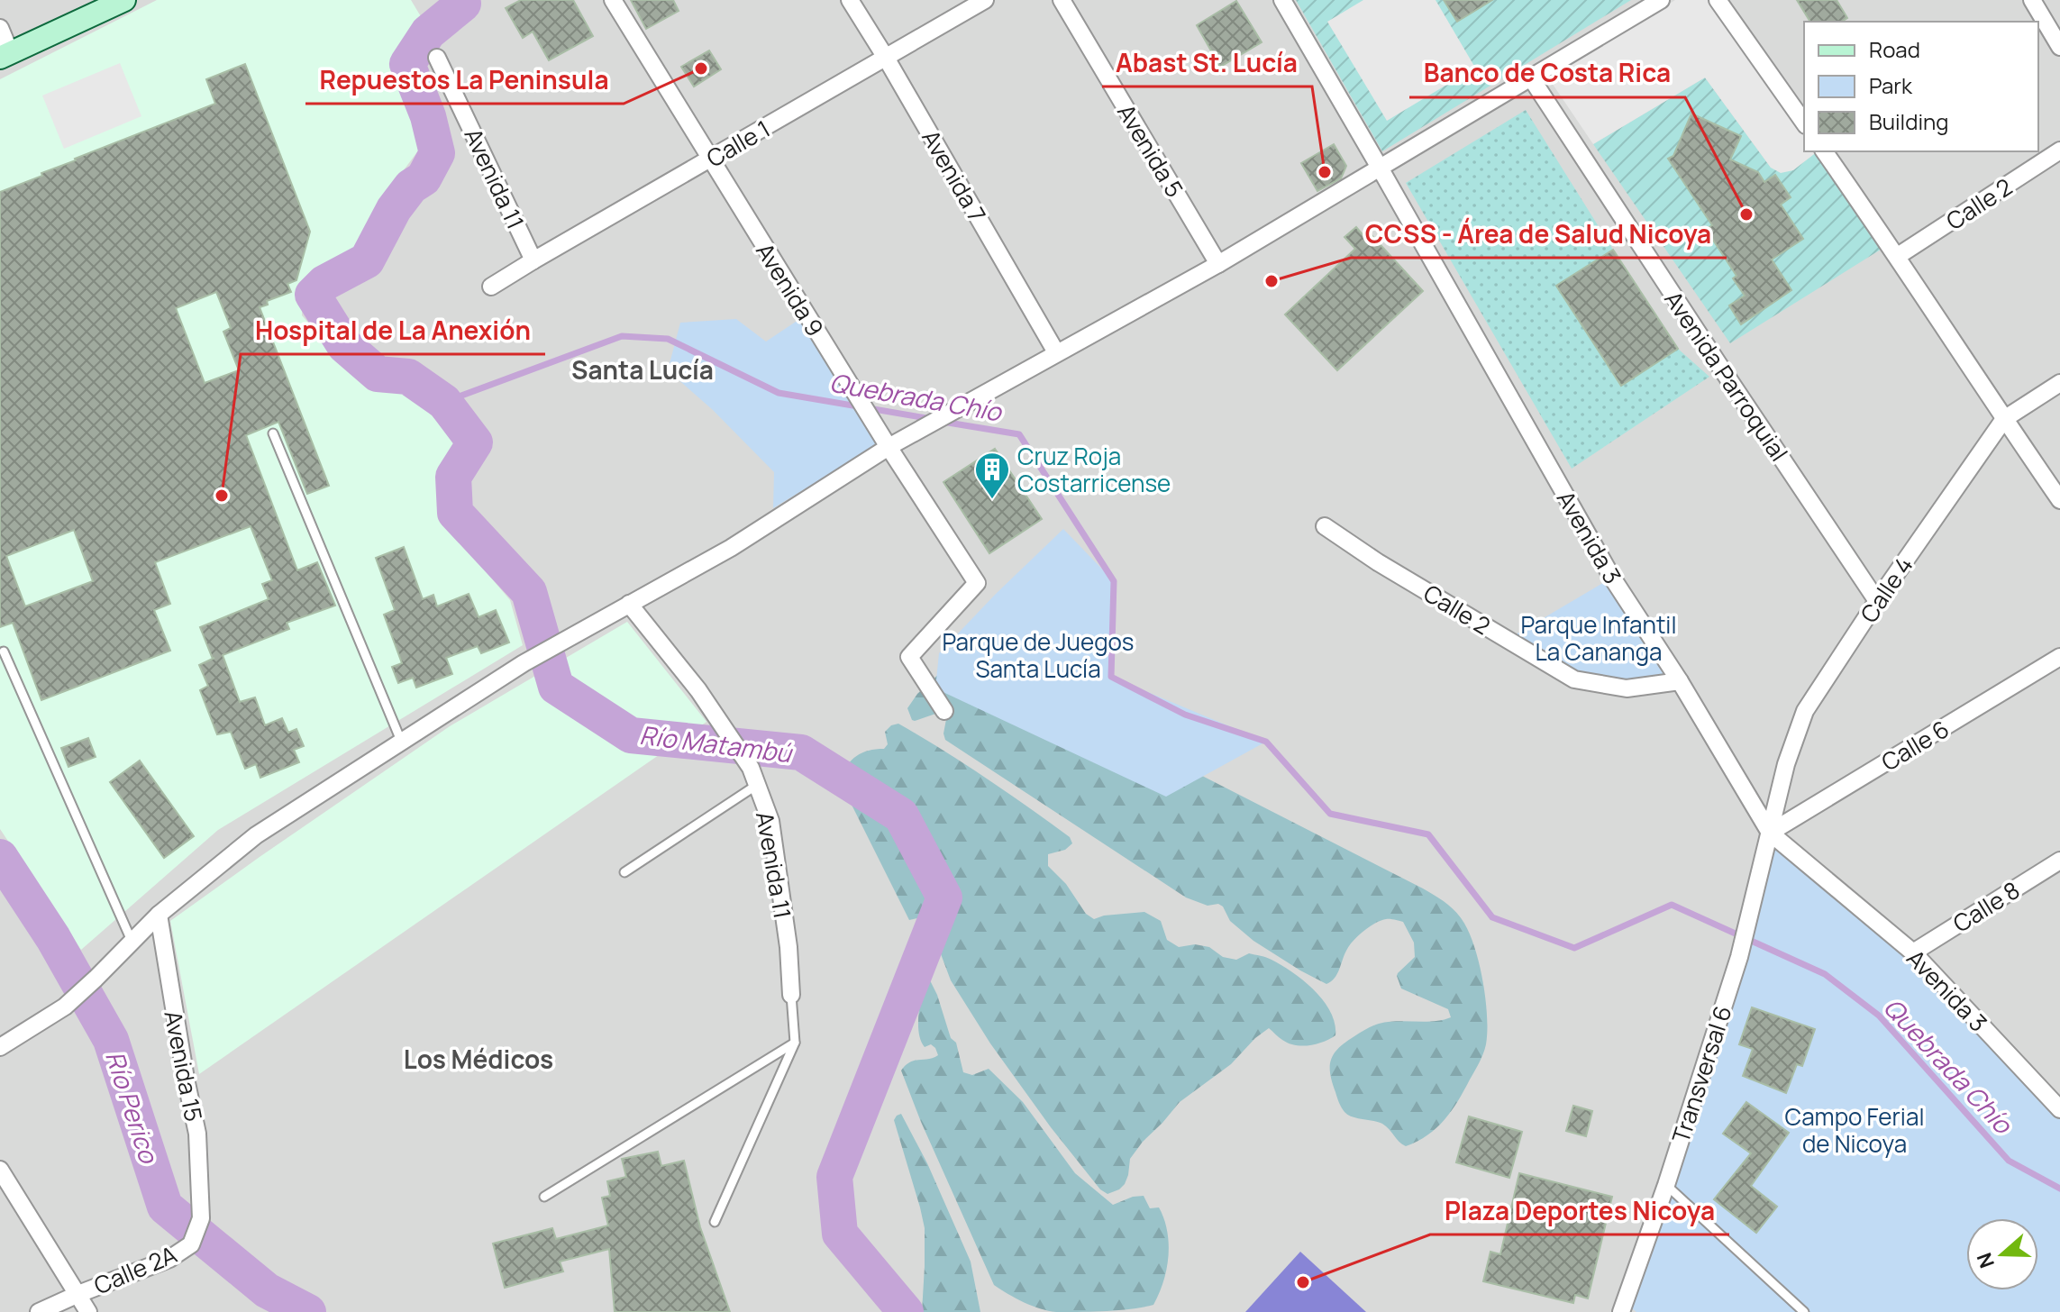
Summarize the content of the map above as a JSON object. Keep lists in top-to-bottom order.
{
  "streets": {
    "street": [
      "Calle 1",
      "Avenida 5",
      "Avenida 7",
      "Avenida 11",
      "Calle 2",
      "Avenida 9",
      "Avenida Parroquial",
      "Avenida 3",
      "Calle 4",
      "Calle 6",
      "Calle 8",
      "Avenida 15",
      "Transversal 6",
      "Calle 2A"
    ]
  },
  "crossings": [
    ["Calle 1", "Avenida 7"],
    ["Calle 1", "Avenida 11"],
    ["Calle 1", "Avenida 9"],
    ["Calle 2", "Avenida 3"],
    ["Avenida Parroquial", "Calle 4"],
    ["Avenida 3", "Calle 4"],
    ["Avenida 3", "Calle 6"],
    ["Avenida 3", "Calle 8"],
    ["Avenida 3", "Transversal 6"],
    ["Calle 4", "Calle 6"],
    ["Calle 4", "Transversal 6"],
    ["Calle 6", "Transversal 6"],
    ["Avenida 15", "Calle 2A"]
  ],
  "districts": ["Santa Lucía", "Los Médicos"],
  "water": ["Quebrada Chío", "Río Matambú", "Río Perico"],
  "parks": ["Parque Infantil La Cananga", "Parque de Juegos Santa Lucía", "Campo Ferial de Nicoya"],
  "places": {
    "other": [
      "Repuestos La Peninsula",
      "Abast St. Lucía",
      "Banco de Costa Rica",
      "CCSS - Área de Salud Nicoya",
      "Hospital de La Anexión",
      "Plaza Deportes Nicoya"
    ],
    "building": ["Cruz Roja Costarricense"]
  },
  "legend": ["Road", "Park", "Building"],
  "north": "left"
}
